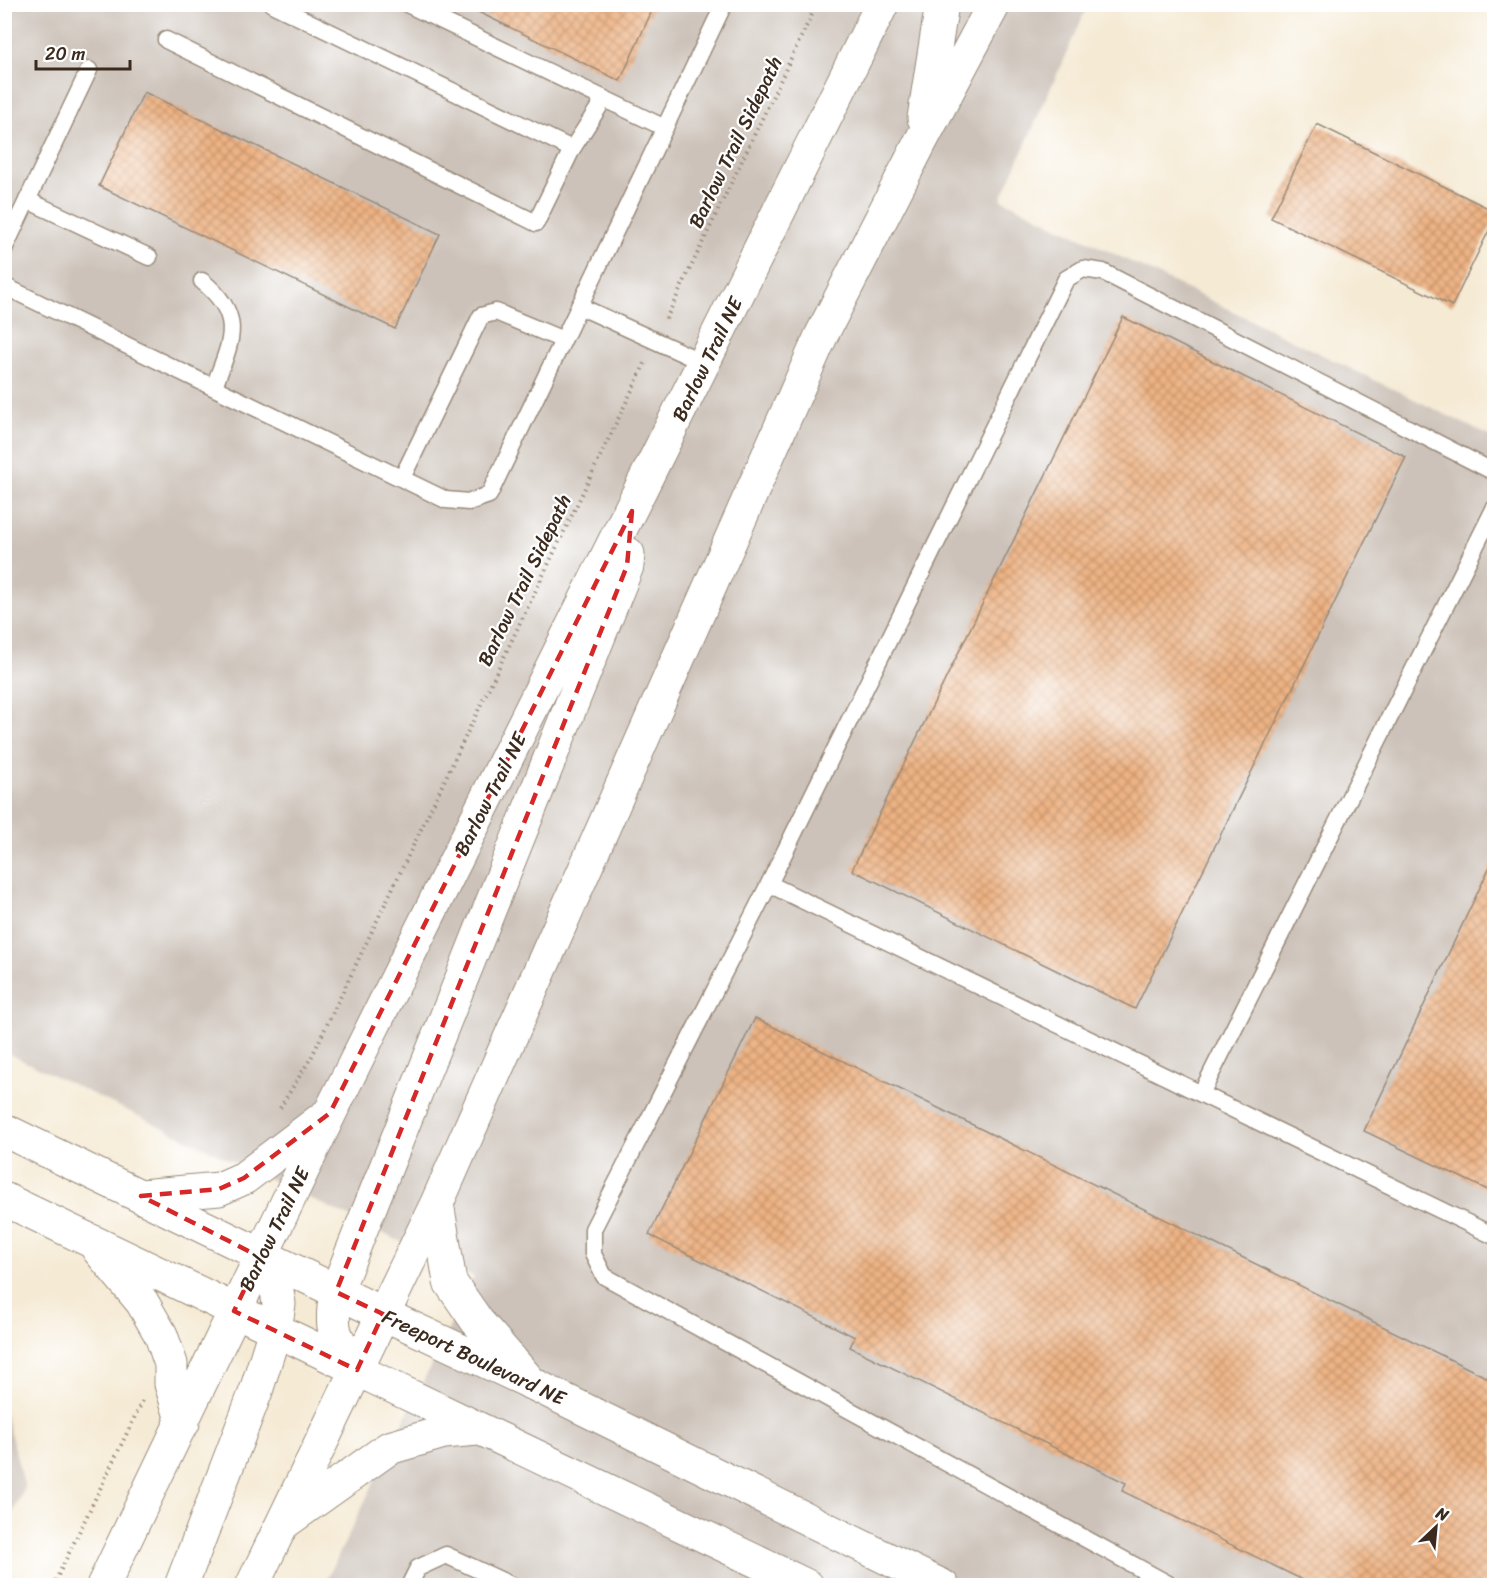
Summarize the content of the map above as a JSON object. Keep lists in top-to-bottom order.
{
  "streets": {
    "main road": ["Barlow Trail NE", "Freeport Boulevard NE"],
    "path": ["Barlow Trail Sidepath"]
  },
  "crossings": [
    ["Barlow Trail NE", "Freeport Boulevard NE"]
  ],
  "scale_bar": "20 m",
  "north": "top right"
}
